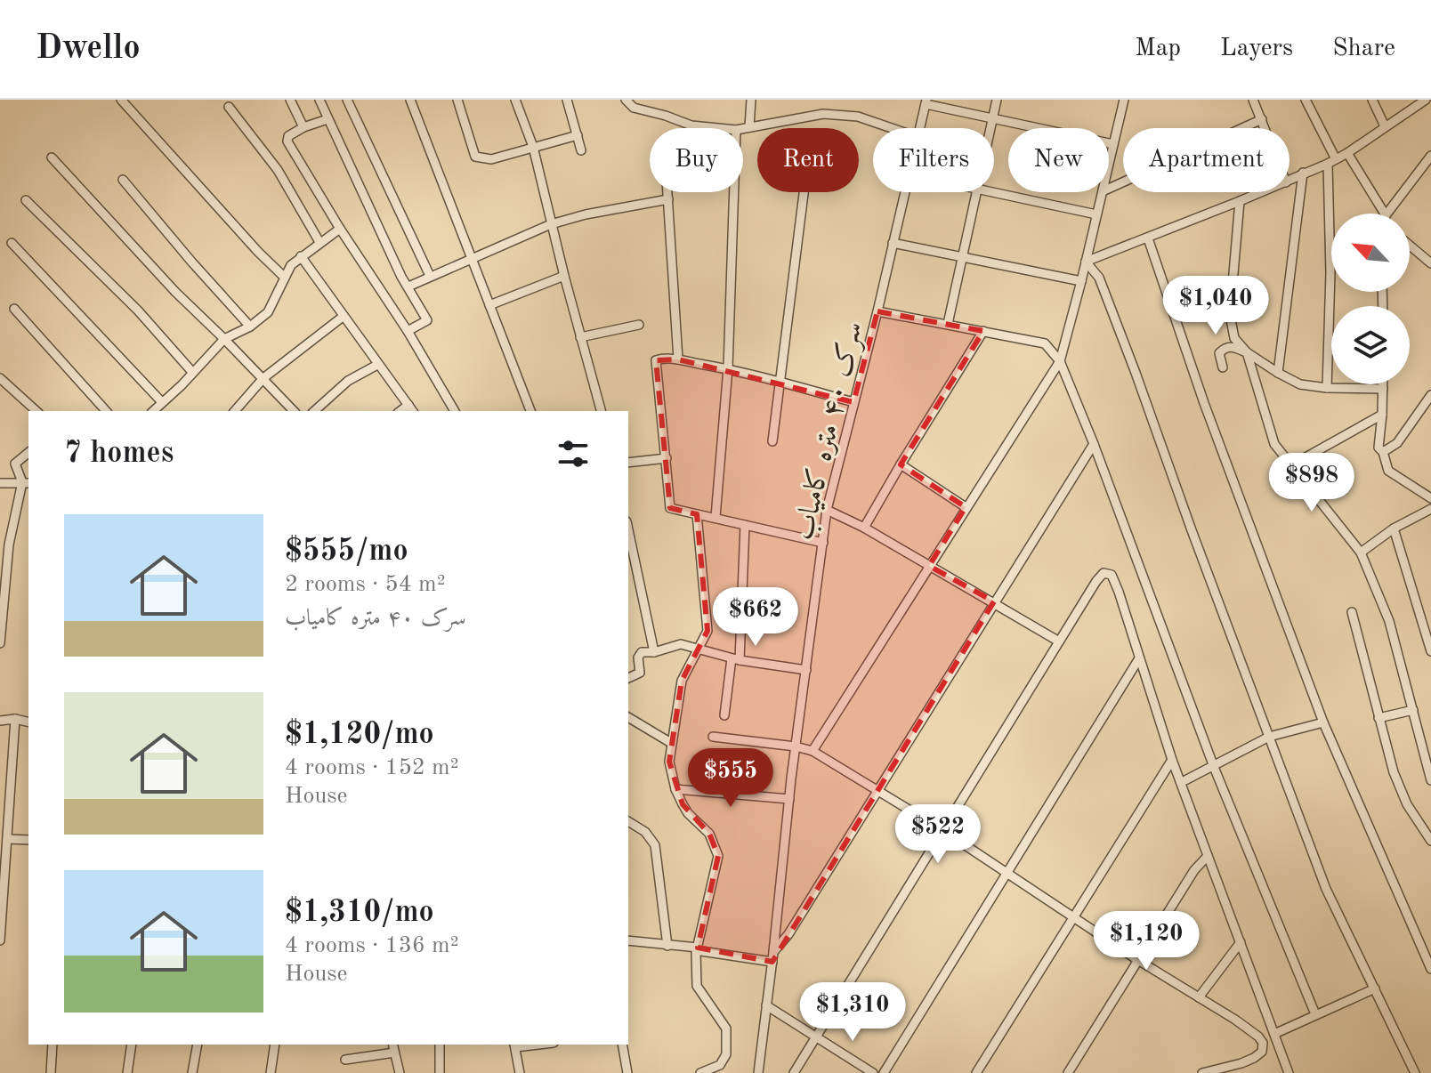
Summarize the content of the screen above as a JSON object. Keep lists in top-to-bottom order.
{
  "streets": {
    "street": ["سرک ۴۰ متره کامیاب"]
  },
  "north": "top left",
  "page": {
    "header": "Dwello",
    "nav": ["Map", "Layers", "Share"],
    "chip": [
      "Buy",
      "Rent",
      "Filters",
      "New",
      "Apartment"
    ],
    "price": [
      "$1,040",
      "$898",
      "$662",
      "$555",
      "$522",
      "$1,120",
      "$1,310"
    ],
    "heading": "7 homes",
    "list": [
      {
        "name": "$555/mo",
        "note": "2 rooms · 54 m² · سرک ۴۰ متره کامیاب"
      },
      {
        "name": "$1,120/mo",
        "note": "4 rooms · 152 m² · House"
      },
      {
        "name": "$1,310/mo",
        "note": "4 rooms · 136 m² · House"
      }
    ]
  }
}
